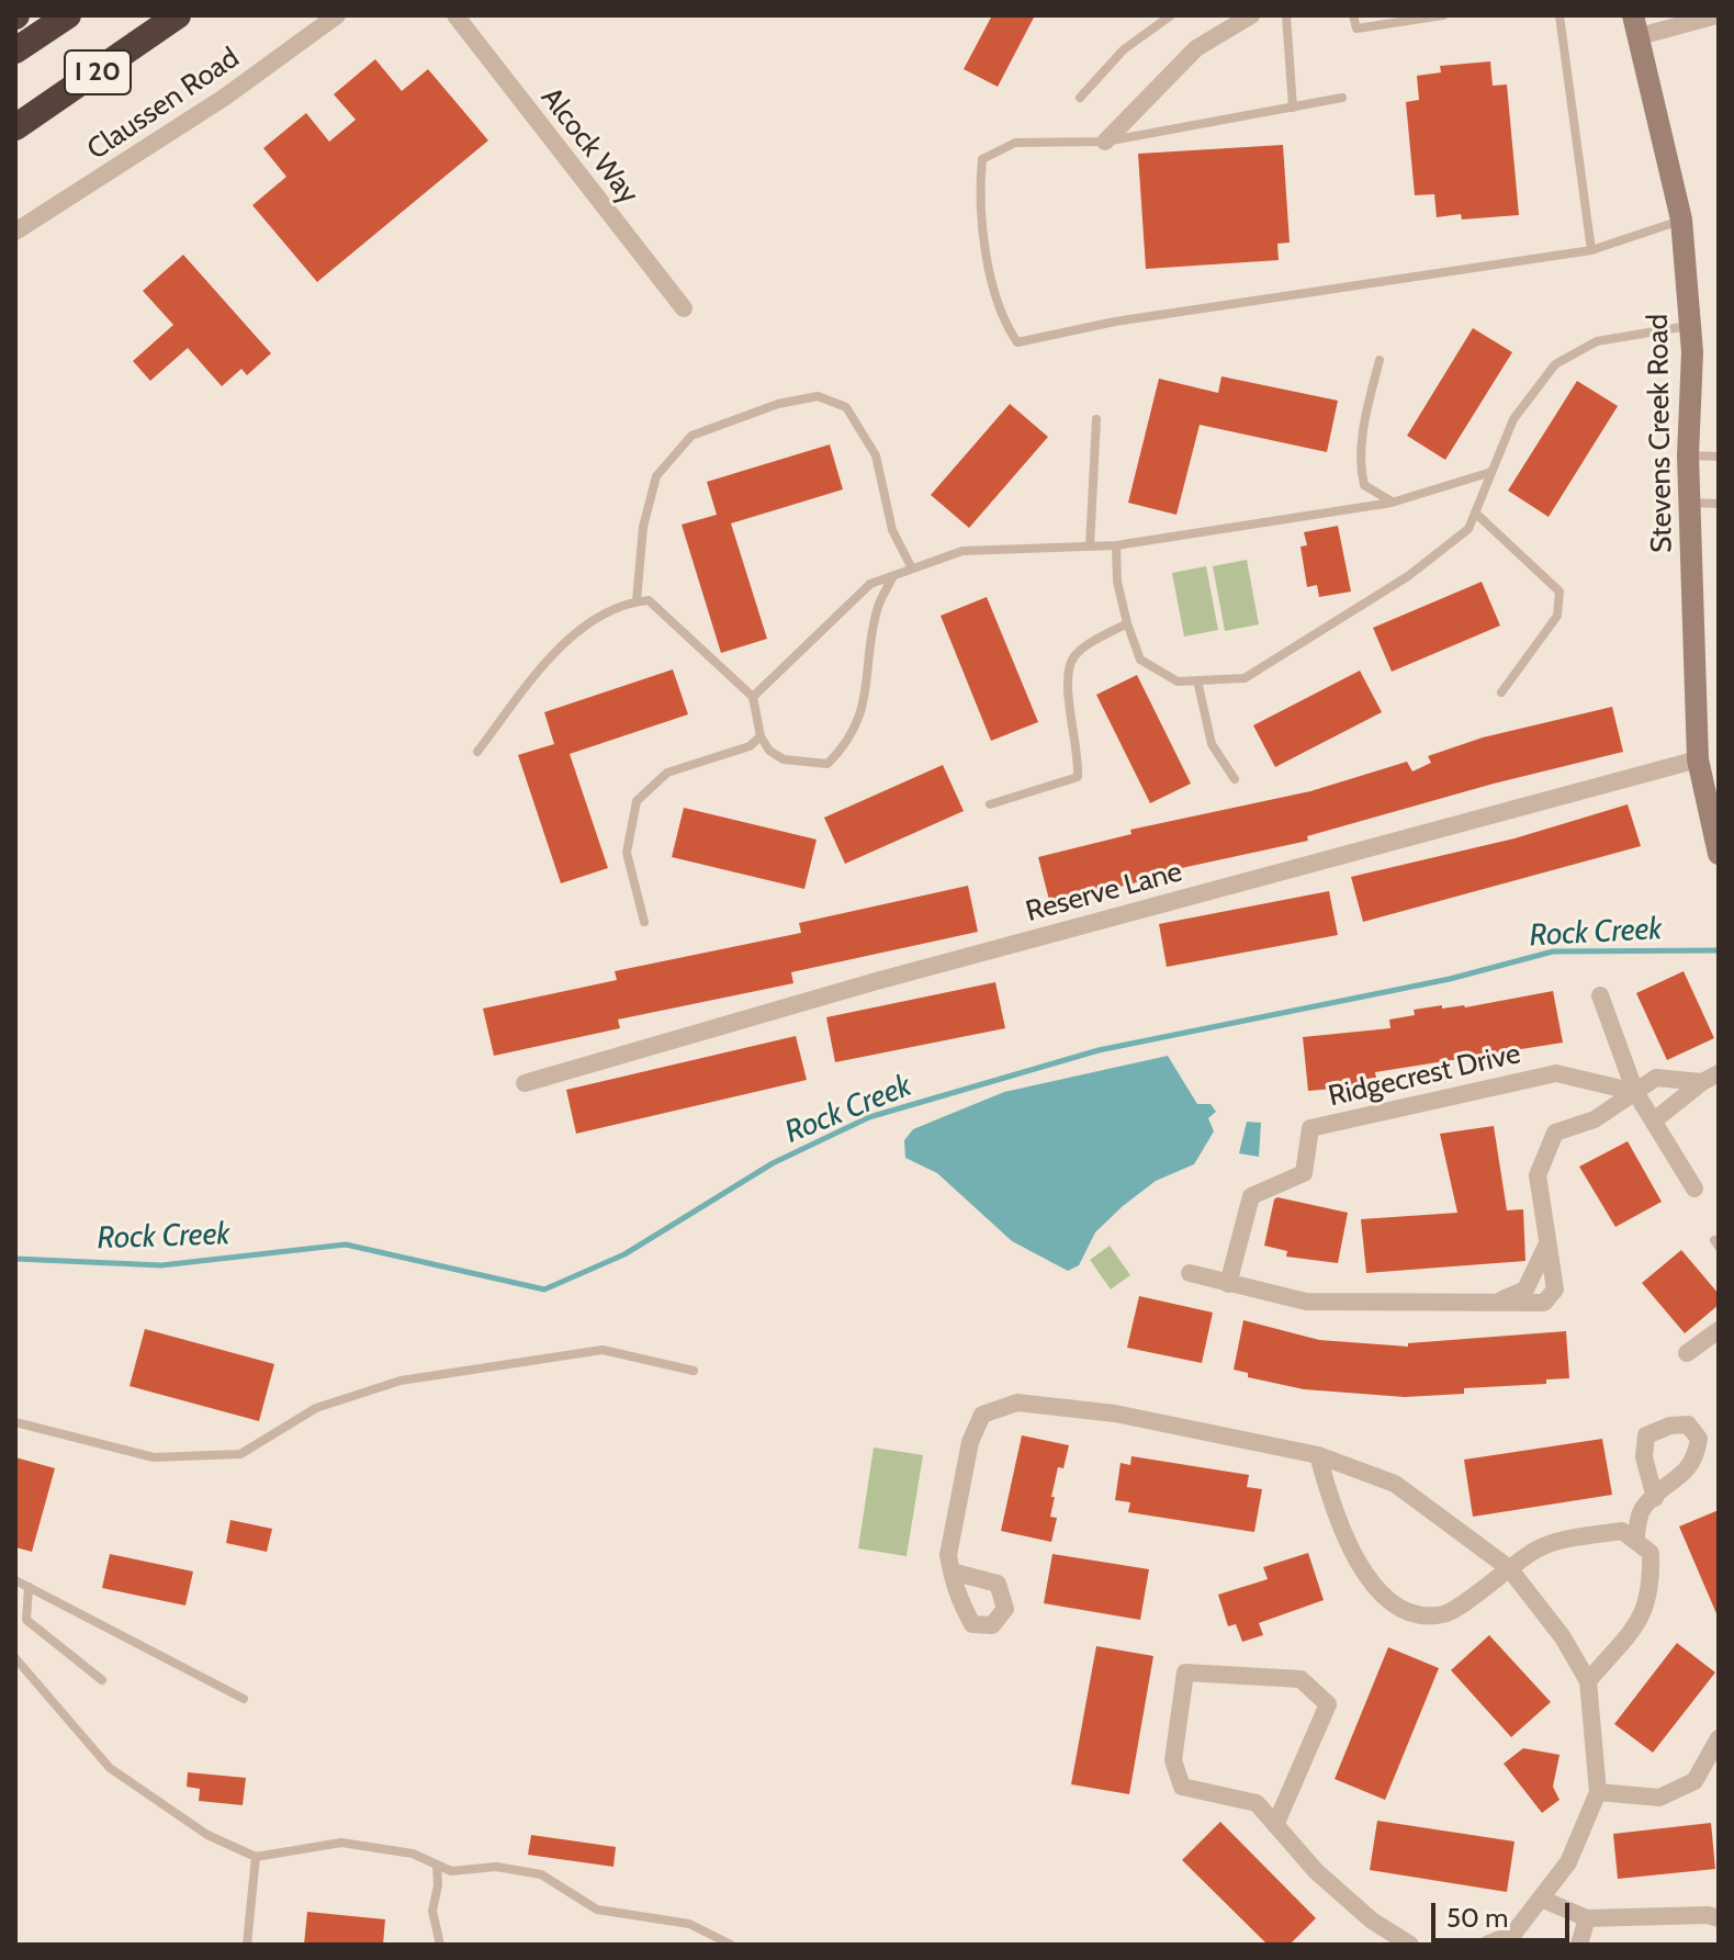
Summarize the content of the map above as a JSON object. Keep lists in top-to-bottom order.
{
  "streets": {
    "highway": ["I 20"],
    "street": [
      "Claussen Road",
      "Alcock Way",
      "Stevens Creek Road",
      "Reserve Lane",
      "Ridgecrest Drive"
    ]
  },
  "crossings": [
    ["Stevens Creek Road", "Reserve Lane"]
  ],
  "water": ["Rock Creek"],
  "scale_bar": "50 m"
}
